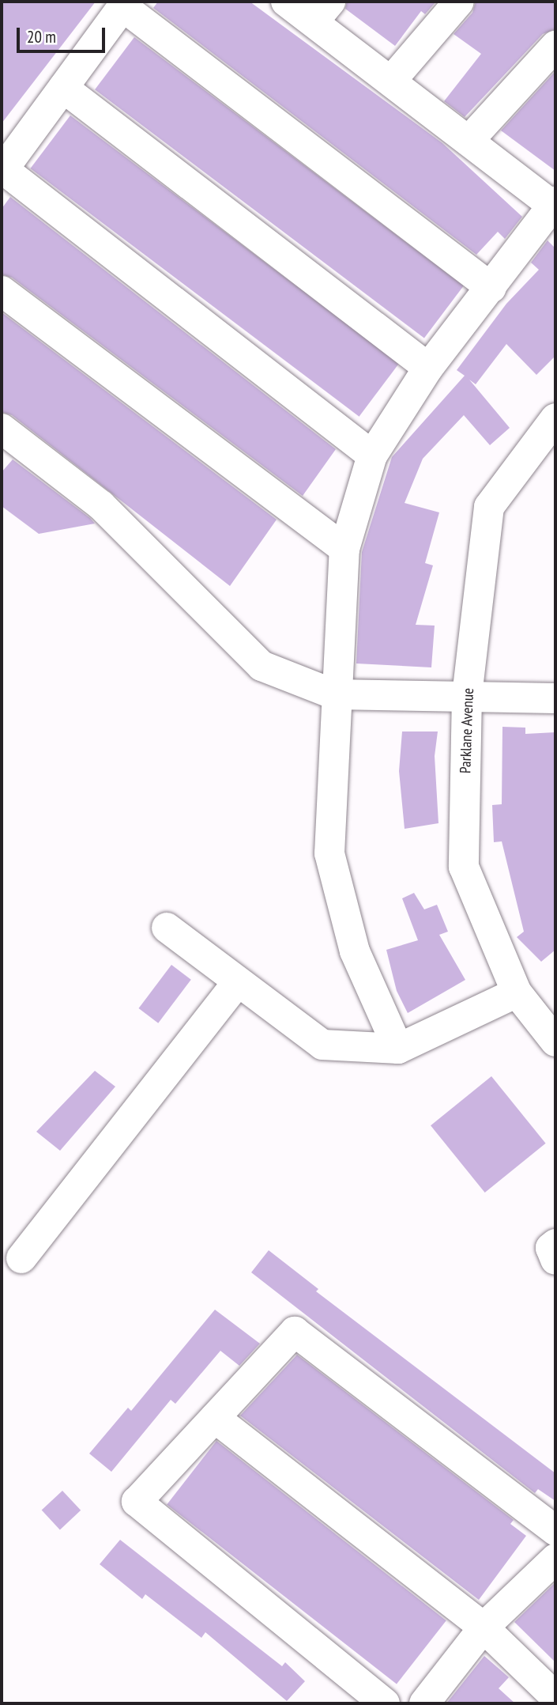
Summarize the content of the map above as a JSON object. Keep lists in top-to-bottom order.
{
  "streets": {
    "street": ["Parklane Avenue"]
  },
  "scale_bar": "20 m"
}
